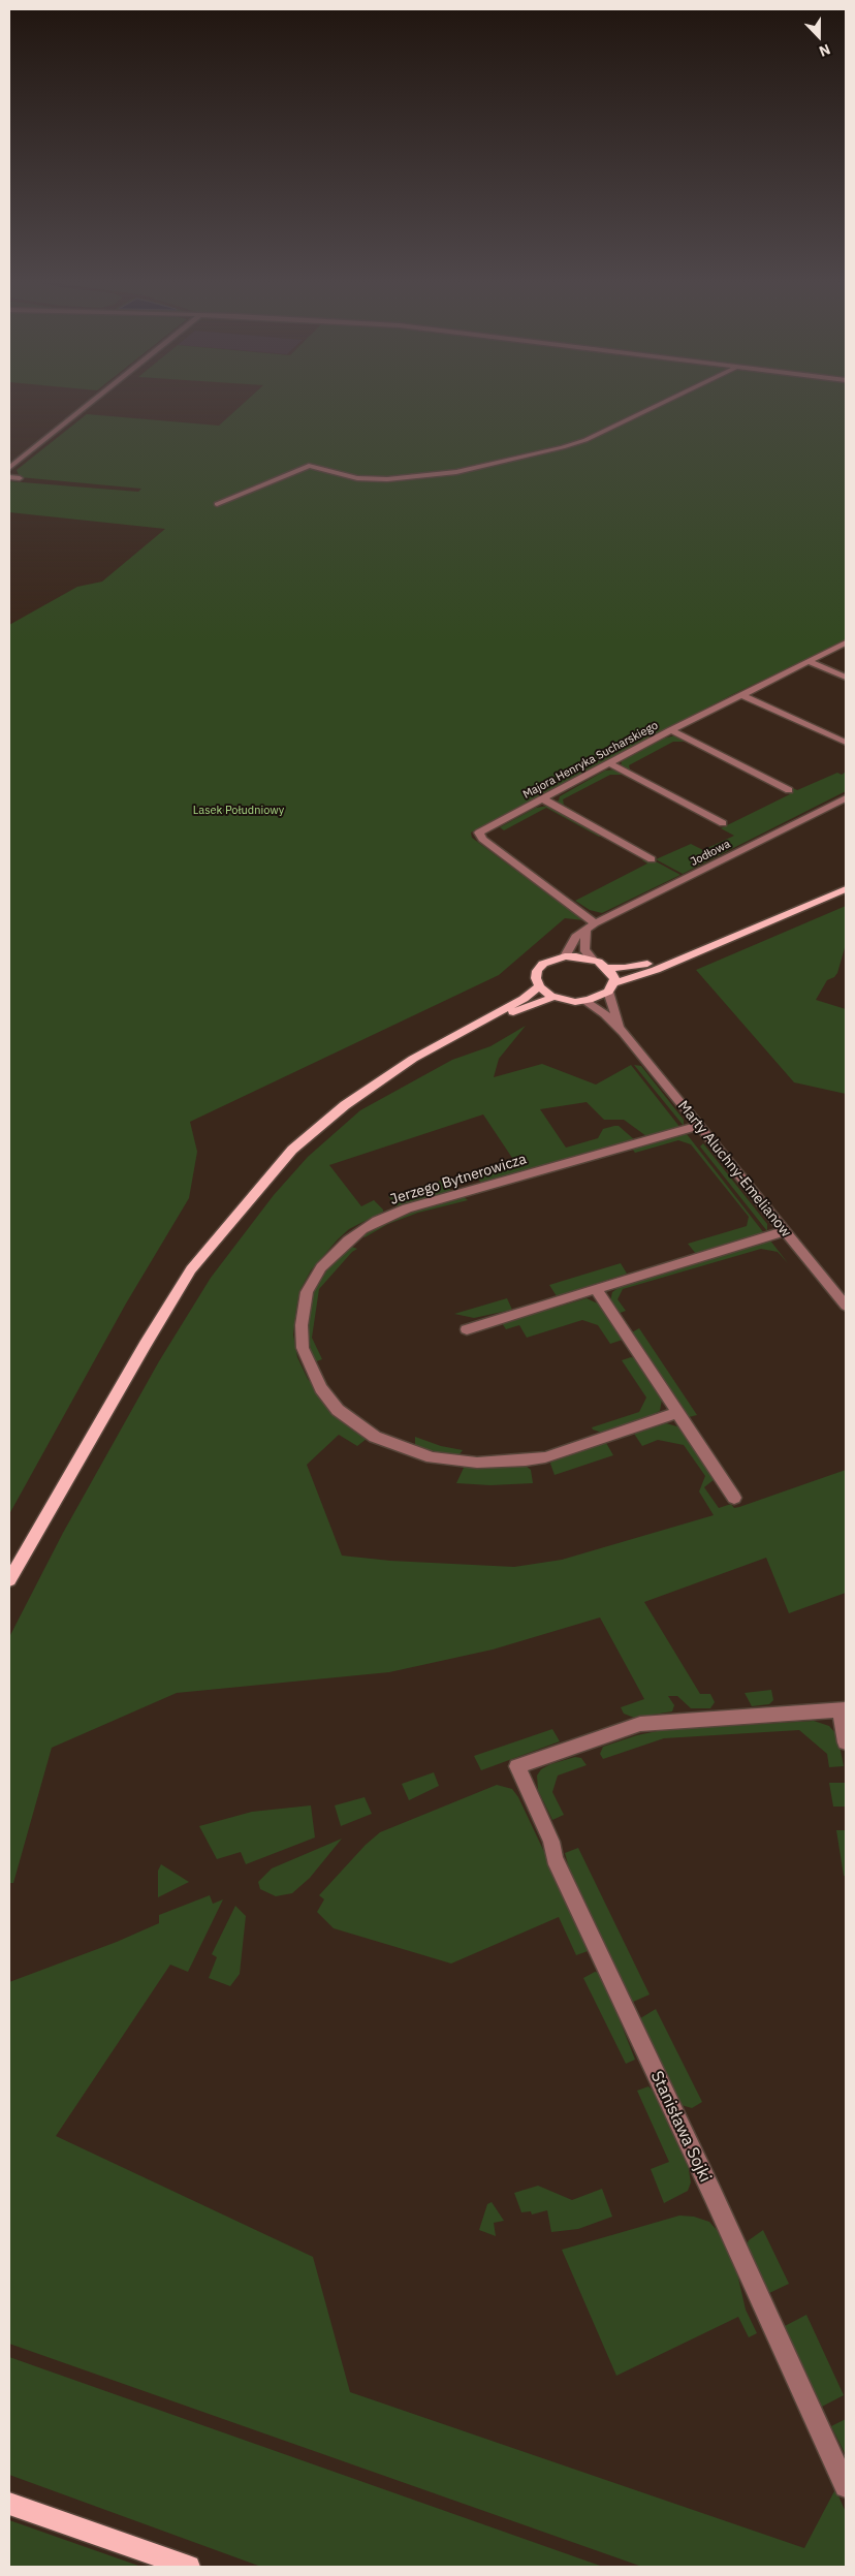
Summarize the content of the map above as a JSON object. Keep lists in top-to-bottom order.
{
  "streets": {
    "street": [
      "Majora Henryka Sucharskiego",
      "Jodłowa",
      "Marty Aluchny-Emelianow",
      "Jerzego Bytnerowicza",
      "Stanisława Sojki"
    ]
  },
  "crossings": [
    ["Majora Henryka Sucharskiego", "Jodłowa"],
    ["Jodłowa", "Marty Aluchny-Emelianow"],
    ["Marty Aluchny-Emelianow", "Jerzego Bytnerowicza"]
  ],
  "parks": ["Lasek Południowy"],
  "north": "bottom"
}
